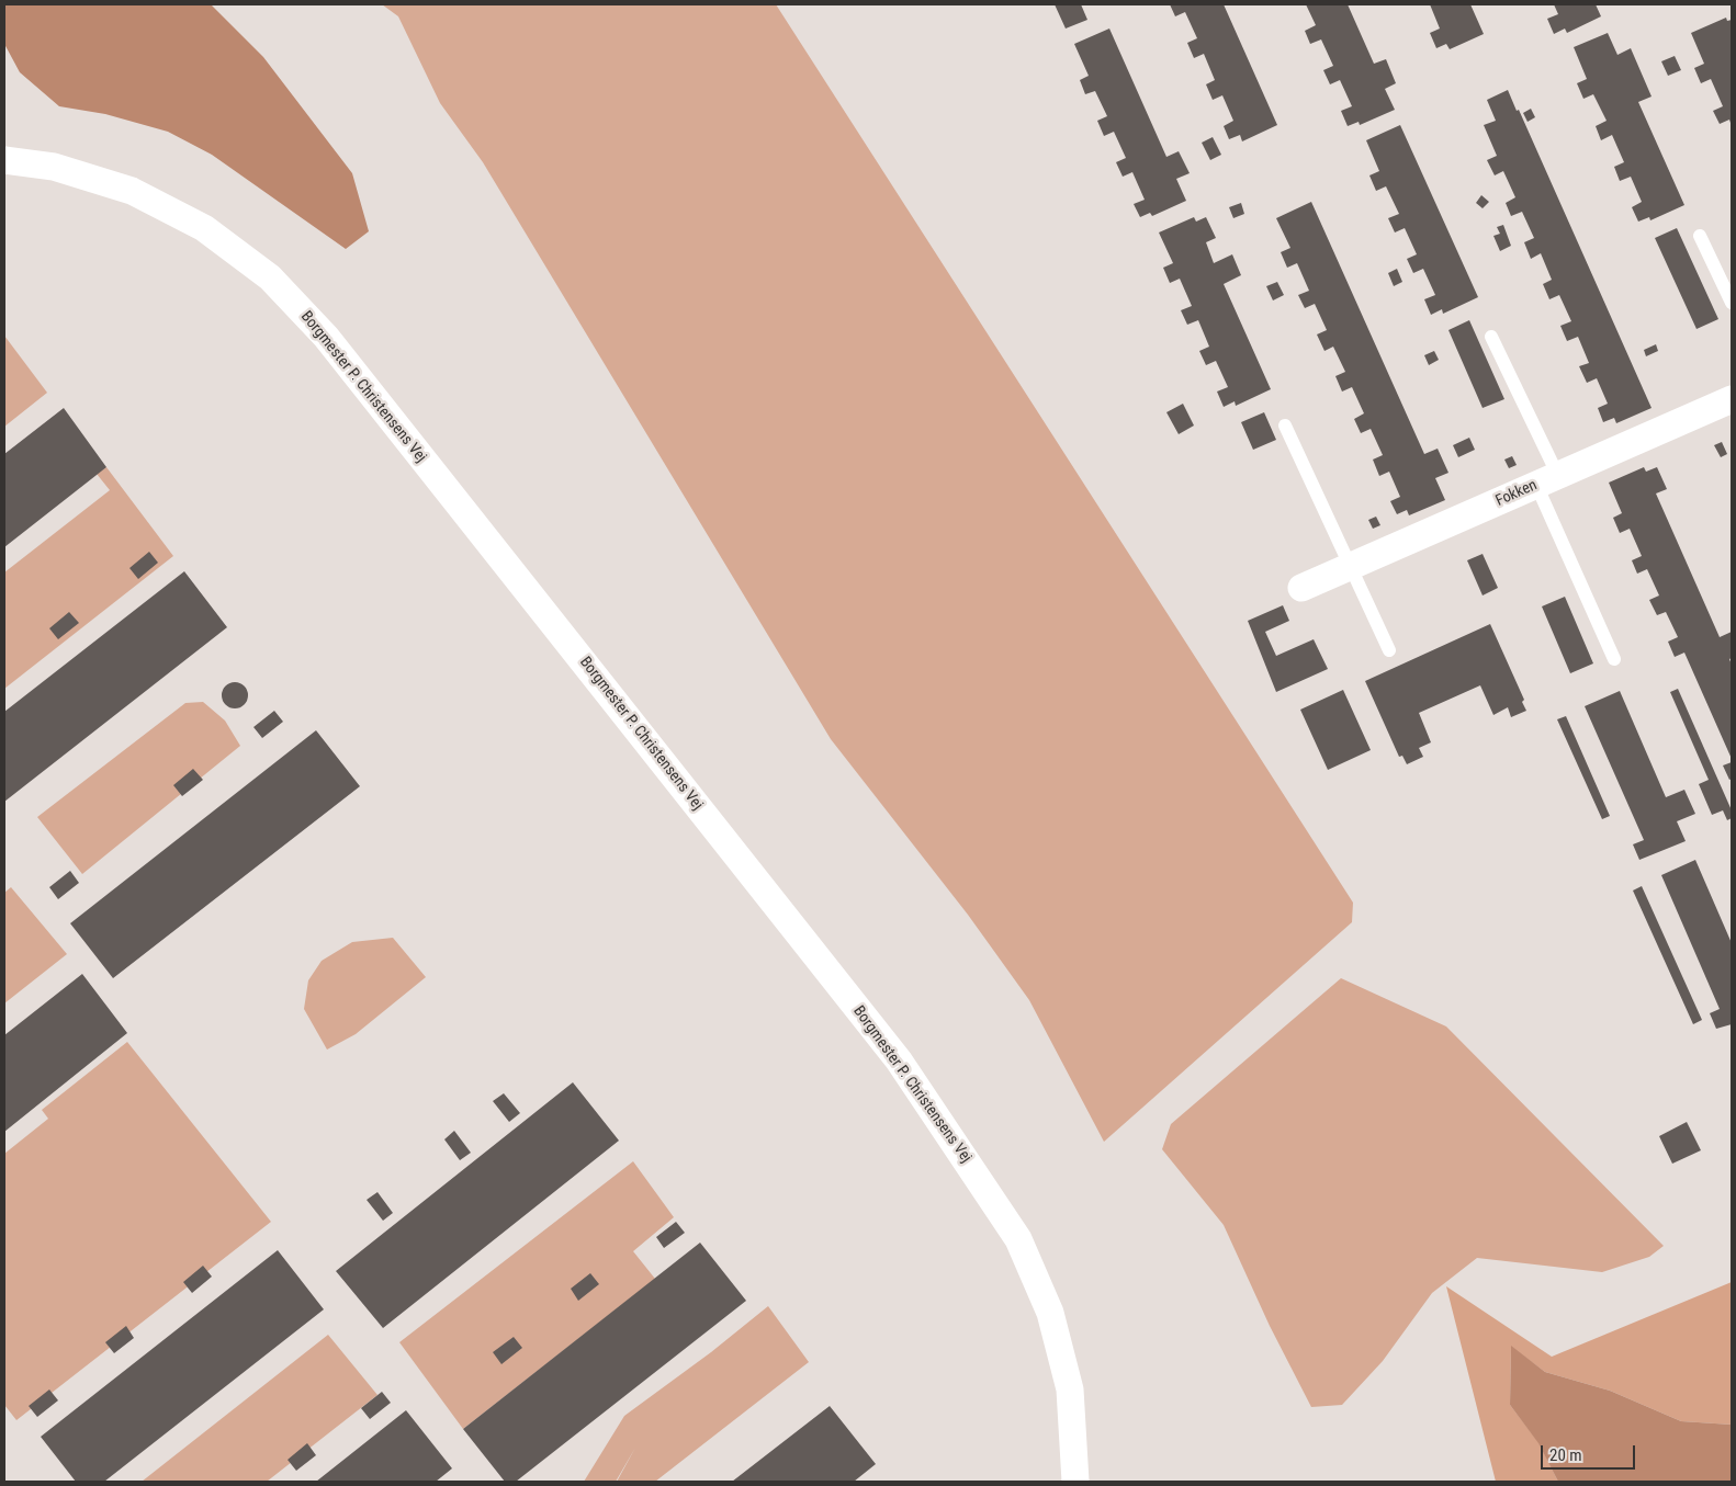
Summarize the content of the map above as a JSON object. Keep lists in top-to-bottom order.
{
  "streets": {
    "street": ["Borgmester P. Christensens Vej", "Fokken"]
  },
  "scale_bar": "20 m"
}
